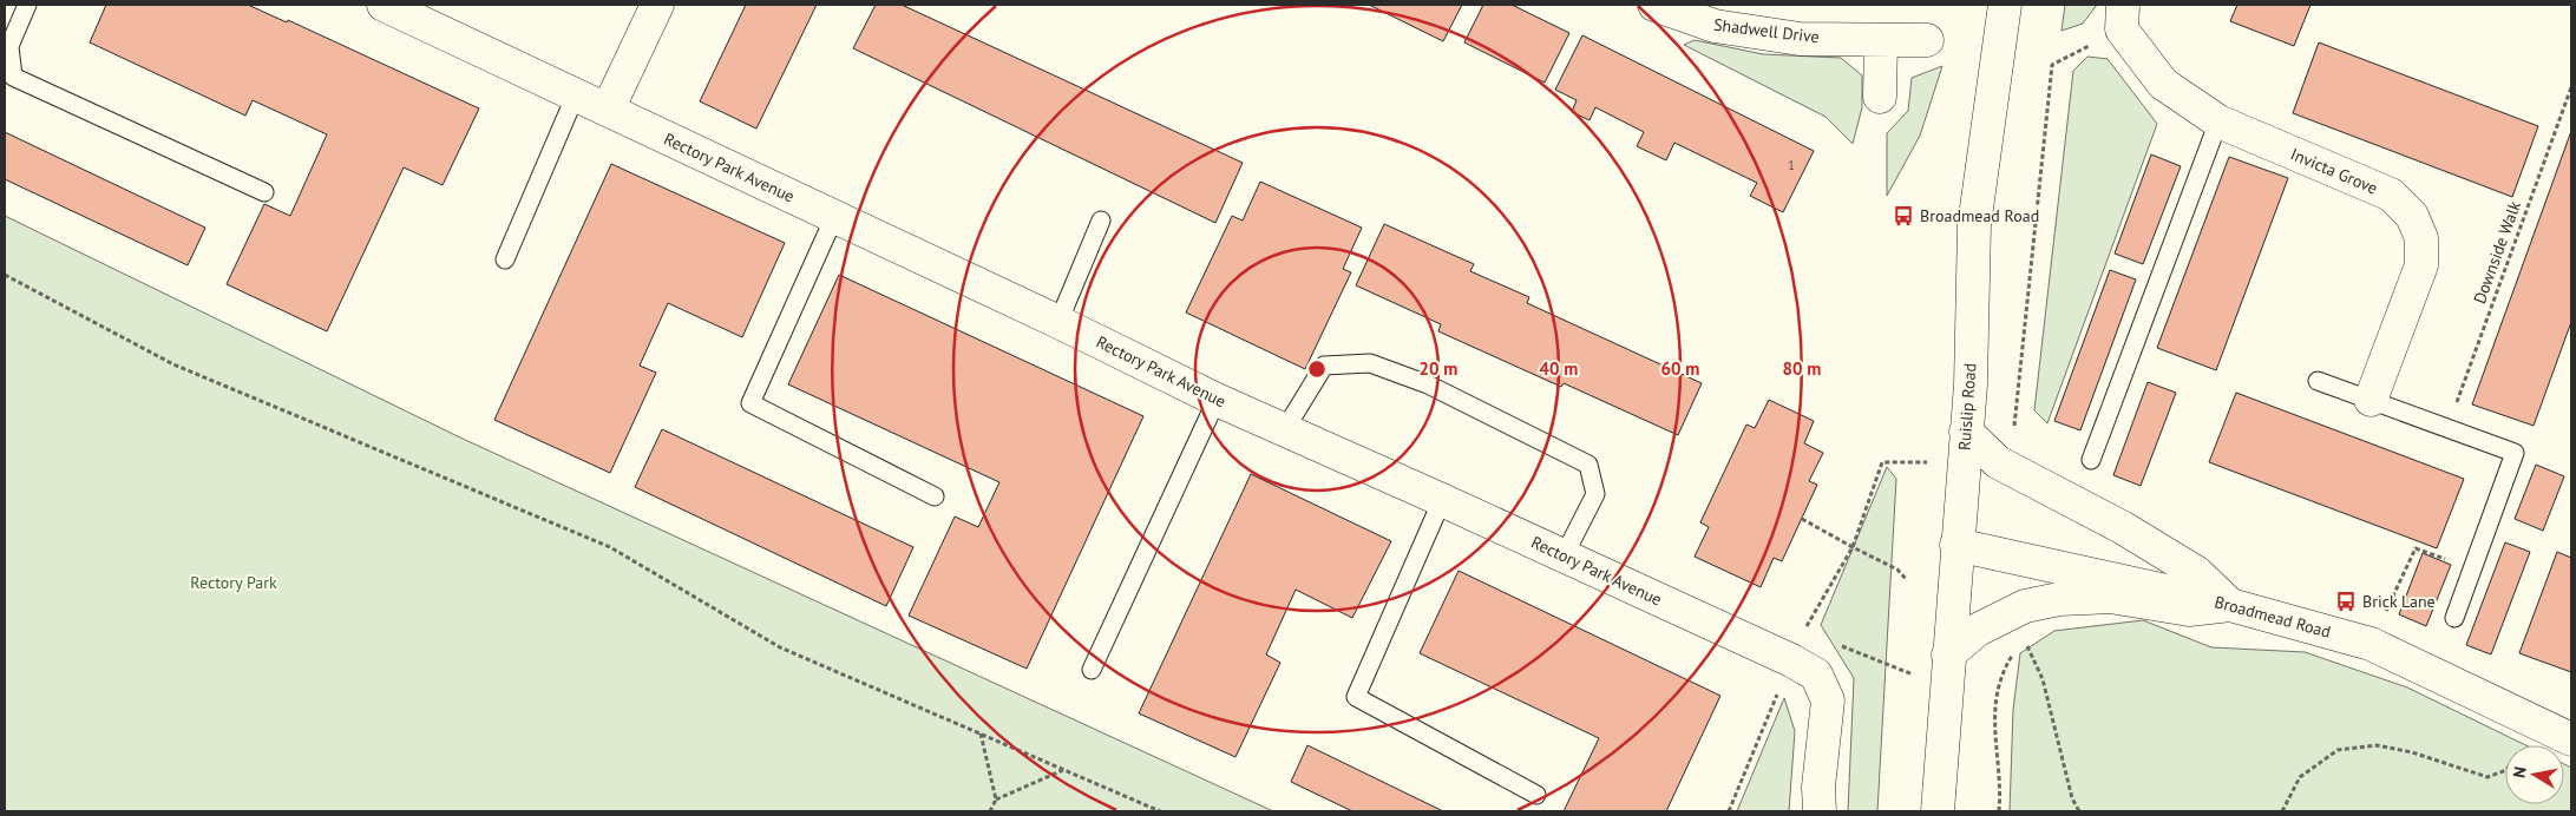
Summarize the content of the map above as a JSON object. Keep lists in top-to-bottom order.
{
  "streets": {
    "street": [
      "Shadwell Drive",
      "Rectory Park Avenue",
      "Invicta Grove",
      "Ruislip Road",
      "Broadmead Road"
    ],
    "path": ["Downside Walk"]
  },
  "crossings": [
    ["Ruislip Road", "Broadmead Road"]
  ],
  "parks": ["Rectory Park"],
  "places": {
    "bus stop": ["Broadmead Road", "Brick Lane"]
  },
  "house_numbers": ["1"],
  "north": "left",
  "rings": [
    "20 m",
    "40 m",
    "60 m",
    "80 m"
  ]
}
